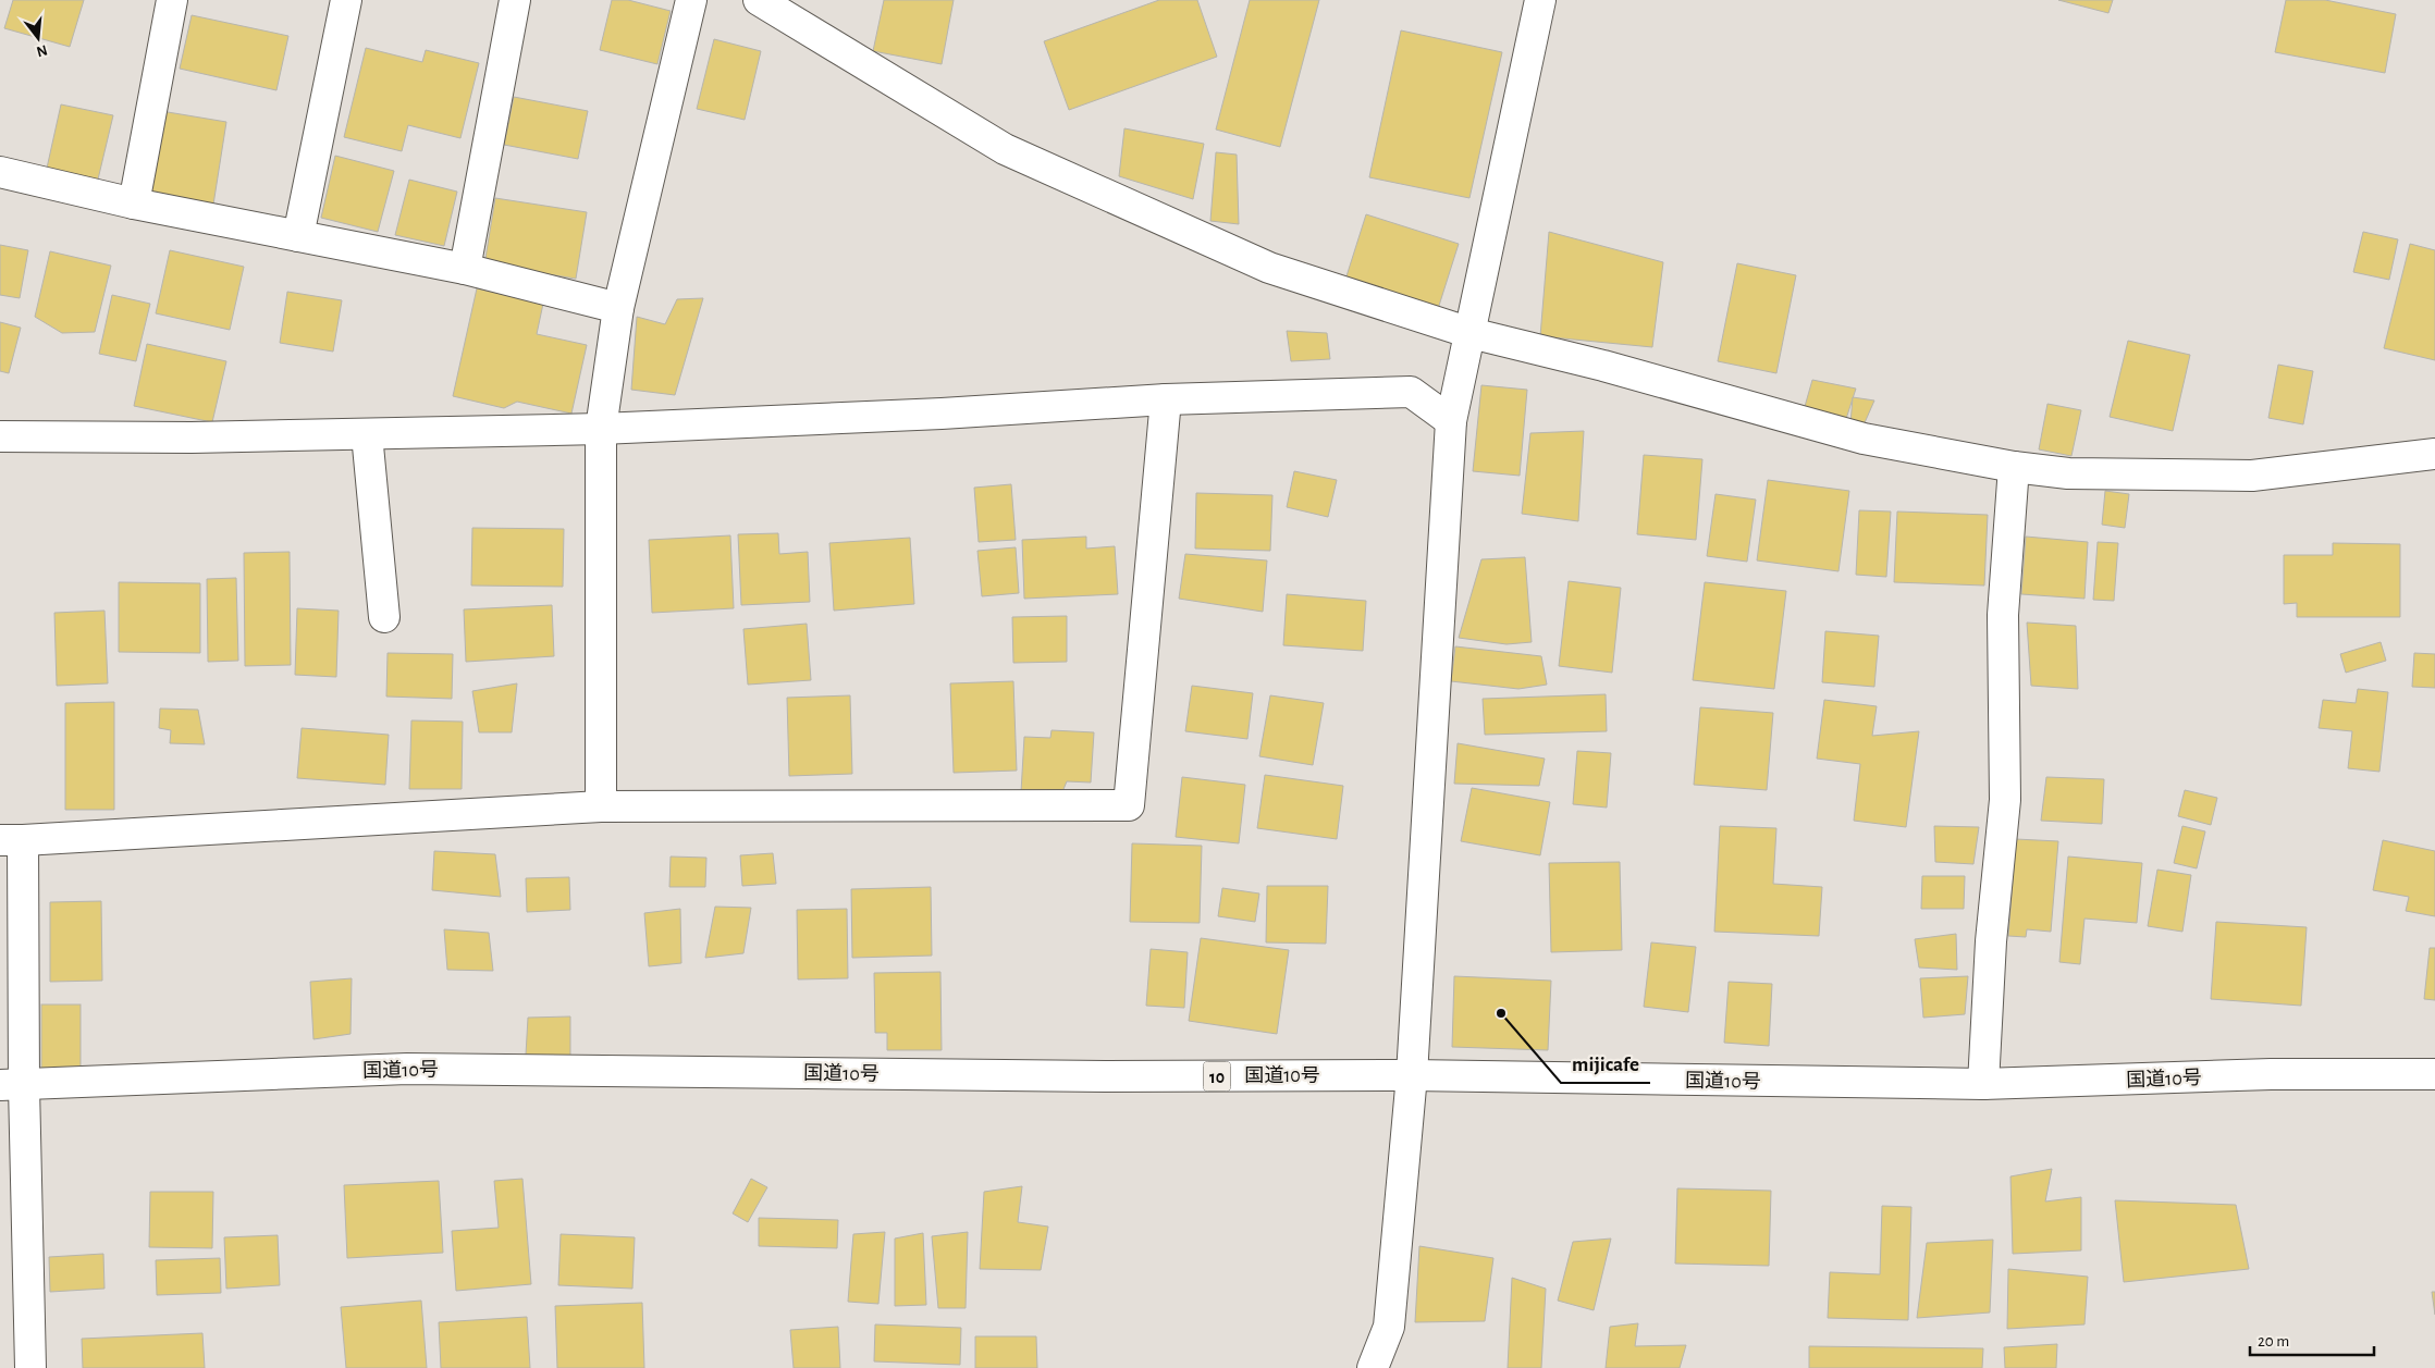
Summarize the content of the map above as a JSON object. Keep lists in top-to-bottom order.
{
  "streets": {
    "main road": ["国道10号", "10"]
  },
  "places": ["mijicafe"],
  "scale_bar": "20 m",
  "north": "bottom"
}
